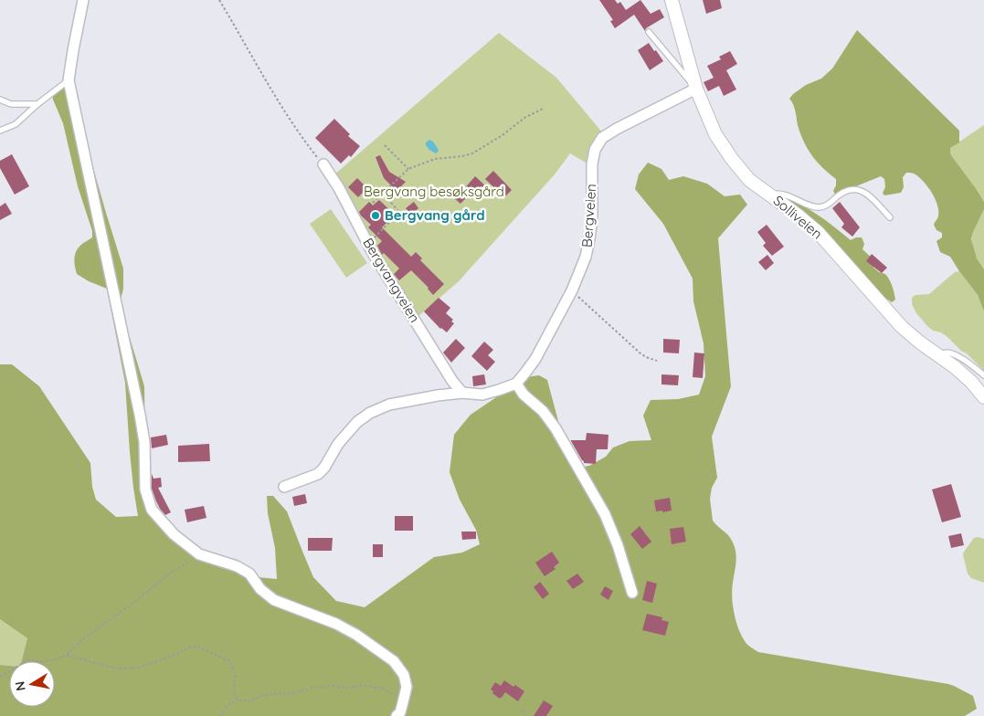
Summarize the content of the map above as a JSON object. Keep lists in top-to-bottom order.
{
  "streets": {
    "street": ["Bergveien", "Solliveien", "Bergvangveien"]
  },
  "crossings": [
    ["Bergveien", "Solliveien"],
    ["Bergveien", "Bergvangveien"]
  ],
  "parks": ["Bergvang besøksgård"],
  "places": ["Bergvang gård"],
  "north": "left"
}
